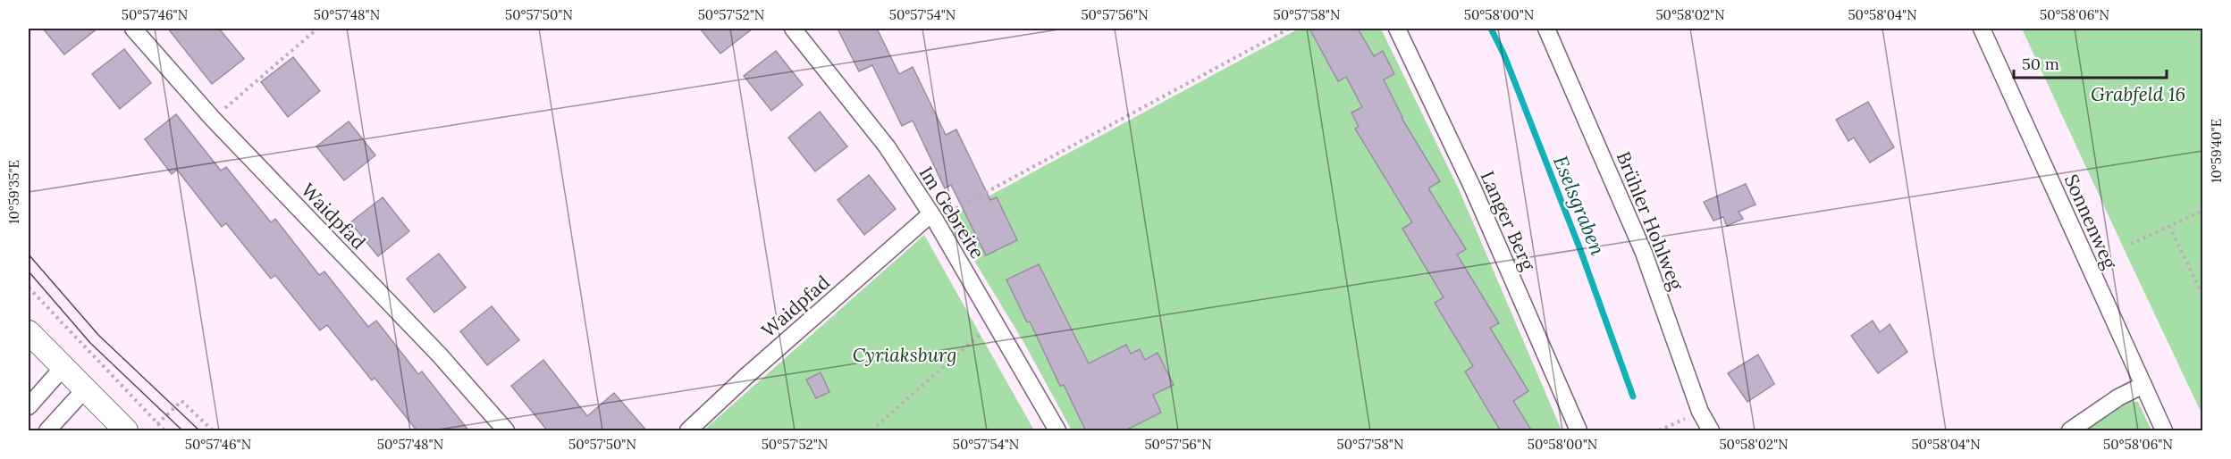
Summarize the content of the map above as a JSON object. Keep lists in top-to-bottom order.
{
  "streets": {
    "street": [
      "Im Gebreite",
      "Waidpfad",
      "Langer Berg",
      "Brühler Hohlweg",
      "Sonnenweg"
    ]
  },
  "crossings": [
    ["Im Gebreite", "Waidpfad"]
  ],
  "water": ["Eselsgraben"],
  "parks": ["Grabfeld 16", "Cyriaksburg"],
  "scale_bar": "50 m",
  "coordinates": [
    "50°57'46\"N",
    "50°57'48\"N",
    "50°57'50\"N",
    "50°57'52\"N",
    "50°57'54\"N",
    "50°57'56\"N",
    "50°57'58\"N",
    "50°58'00\"N",
    "50°58'02\"N",
    "50°58'04\"N",
    "50°58'06\"N",
    "10°59'40\"E",
    "10°59'35\"E"
  ]
}
